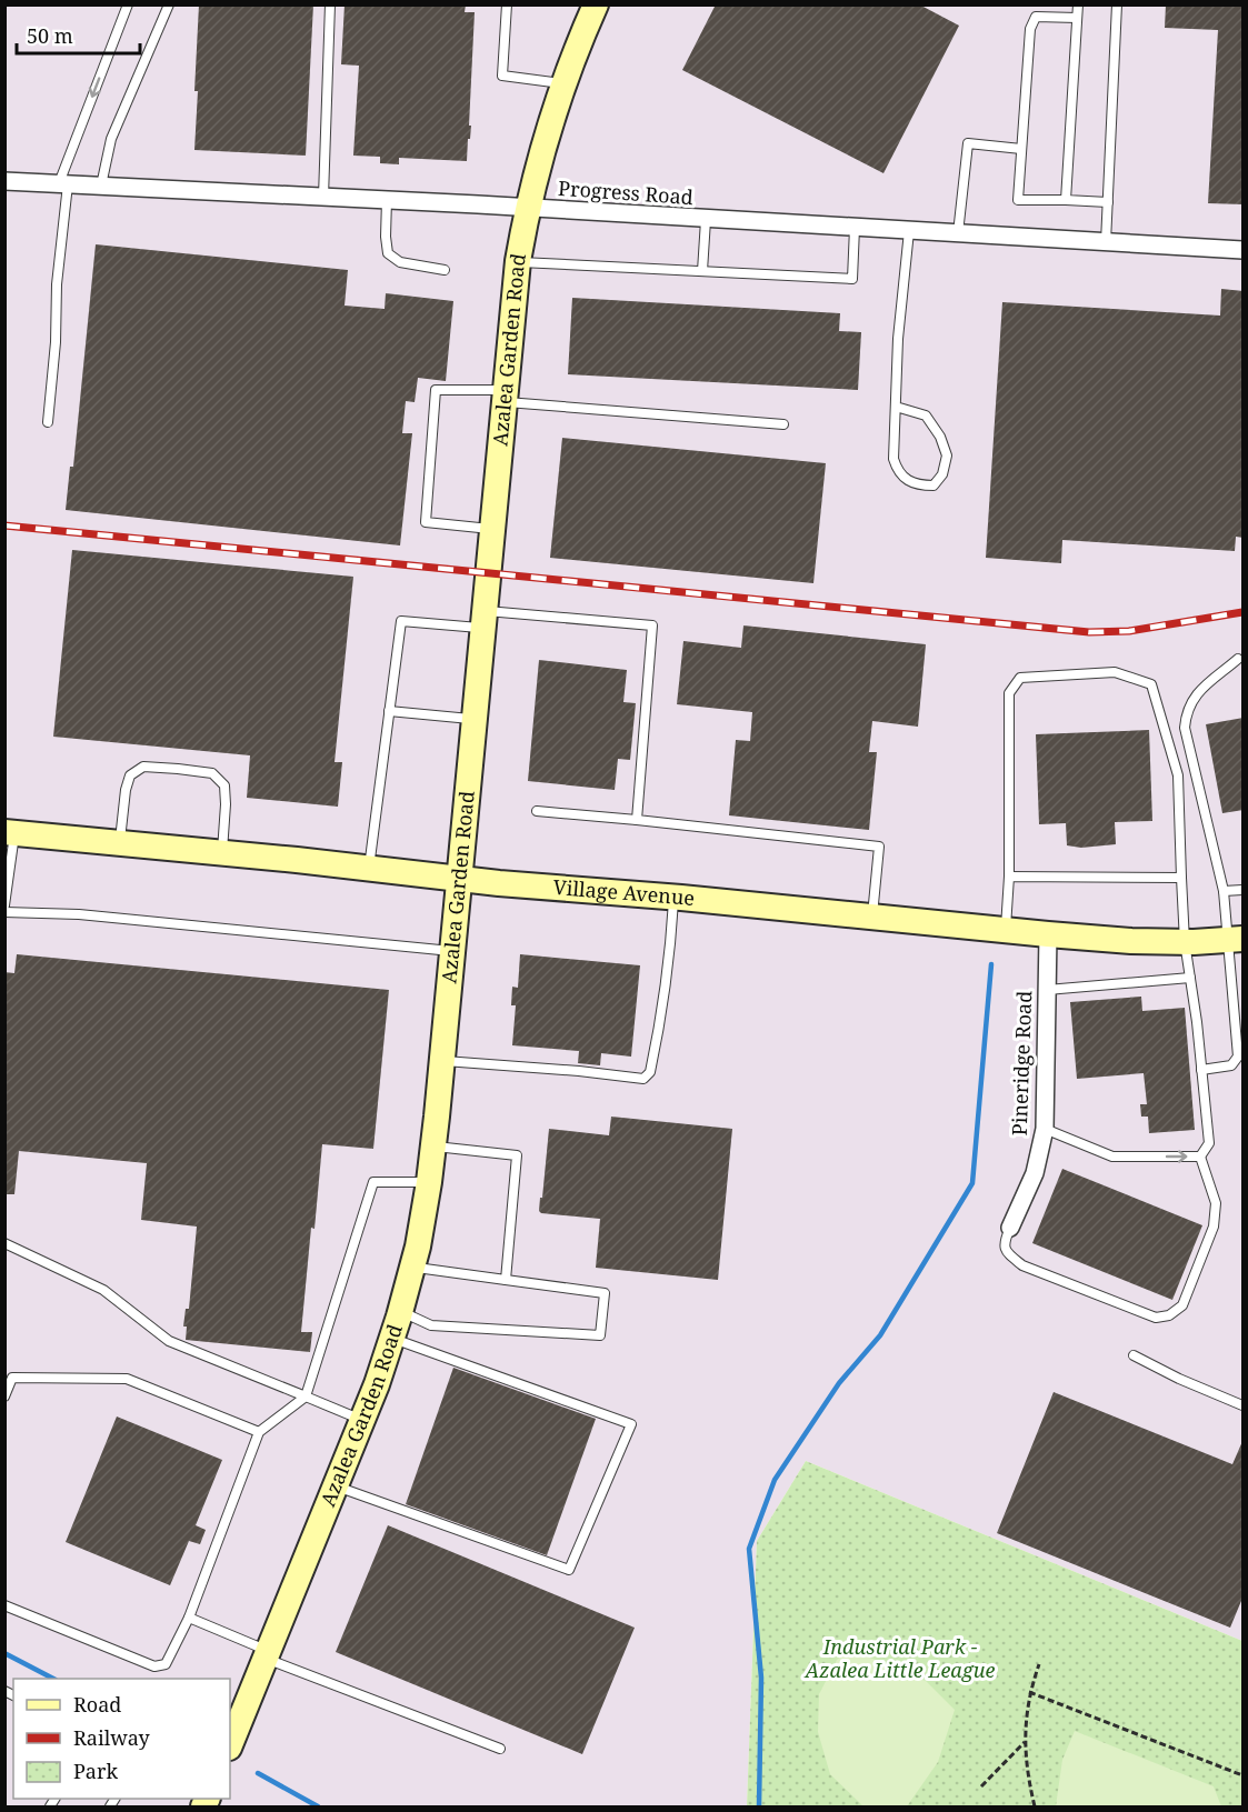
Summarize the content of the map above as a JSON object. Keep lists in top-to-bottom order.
{
  "streets": {
    "main road": ["Azalea Garden Road", "Village Avenue"],
    "street": ["Progress Road", "Pineridge Road"]
  },
  "crossings": [
    ["Progress Road", "Azalea Garden Road"],
    ["Azalea Garden Road", "Village Avenue"],
    ["Village Avenue", "Pineridge Road"]
  ],
  "parks": ["Industrial Park - Azalea Little League"],
  "legend": ["Road", "Railway", "Park"],
  "scale_bar": "50 m"
}
